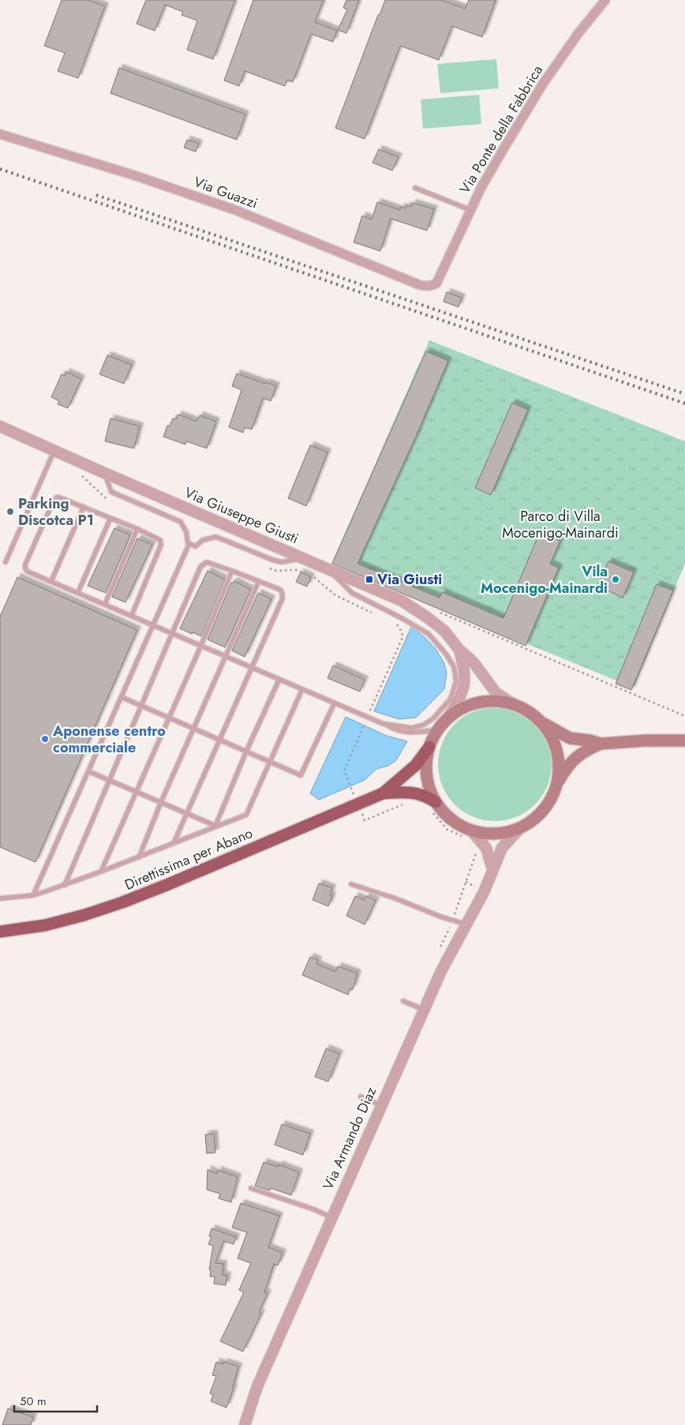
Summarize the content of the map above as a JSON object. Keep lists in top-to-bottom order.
{
  "streets": {
    "highway": ["Direttissima per Abano"],
    "street": [
      "Via Ponte della Fabbrica",
      "Via Guazzi",
      "Via Giuseppe Giusti",
      "Via Armando Diaz"
    ]
  },
  "crossings": [
    ["Via Ponte della Fabbrica", "Via Guazzi"],
    ["Via Giuseppe Giusti", "Direttissima per Abano"],
    ["Via Giuseppe Giusti", "Via Armando Diaz"],
    ["Direttissima per Abano", "Via Armando Diaz"]
  ],
  "parks": ["Parco di Villa Mocenigo-Mainardi"],
  "places": {
    "other": ["Parking Discotca P1", "Vila Mocenigo-Mainardi", "Aponense centro commerciale"],
    "transit": ["Via Giusti"]
  },
  "scale_bar": "50 m"
}
